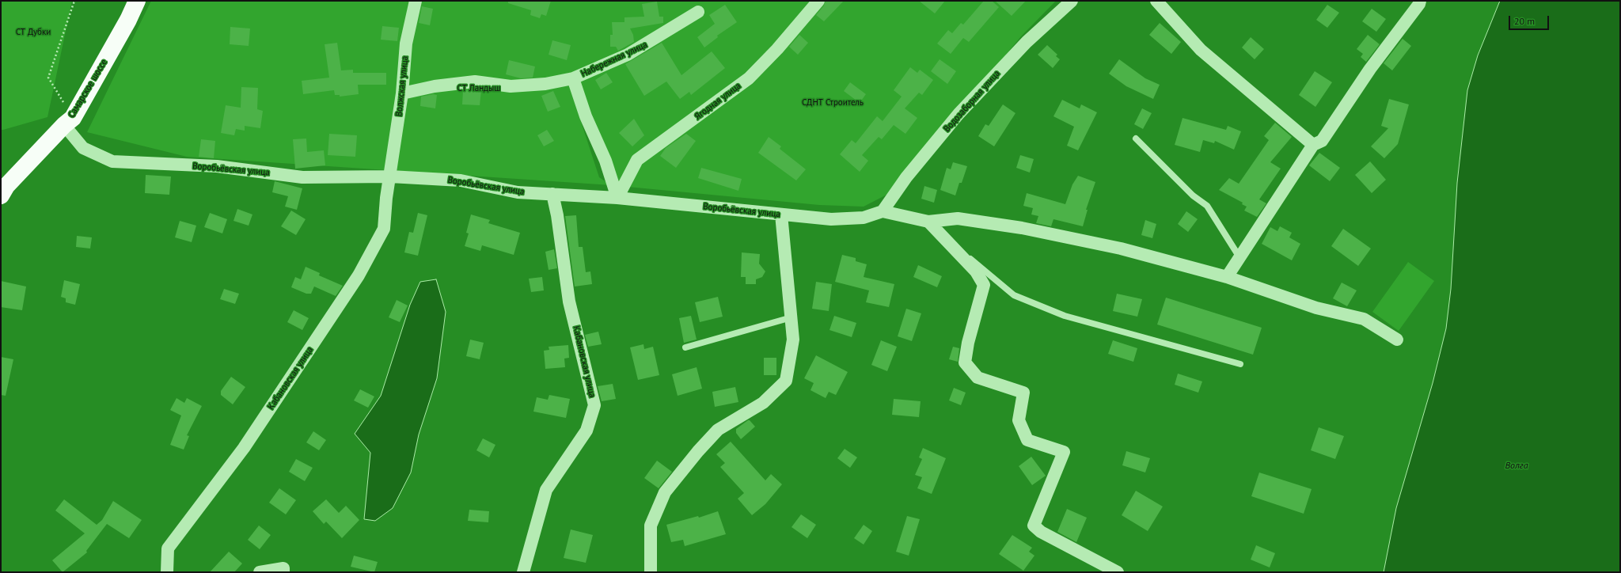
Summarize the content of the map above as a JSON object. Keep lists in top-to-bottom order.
{
  "streets": {
    "main road": ["Самарское шоссе"],
    "street": [
      "Набережная улица",
      "Волжская улица",
      "Ягодная улица",
      "Водозаборная улица",
      "Воробьёвская улица",
      "Кабановская улица"
    ]
  },
  "crossings": [
    ["Набережная улица", "Ягодная улица"],
    ["Набережная улица", "Воробьёвская улица"],
    ["Волжская улица", "Воробьёвская улица"],
    ["Волжская улица", "Кабановская улица"],
    ["Самарское шоссе", "Воробьёвская улица"],
    ["Ягодная улица", "Воробьёвская улица"],
    ["Водозаборная улица", "Воробьёвская улица"],
    ["Воробьёвская улица", "Кабановская улица"]
  ],
  "water": ["Волга"],
  "parks": ["СТ Дубки", "СТ Ландыш", "СДНТ Строитель"],
  "scale_bar": "20 m"
}
